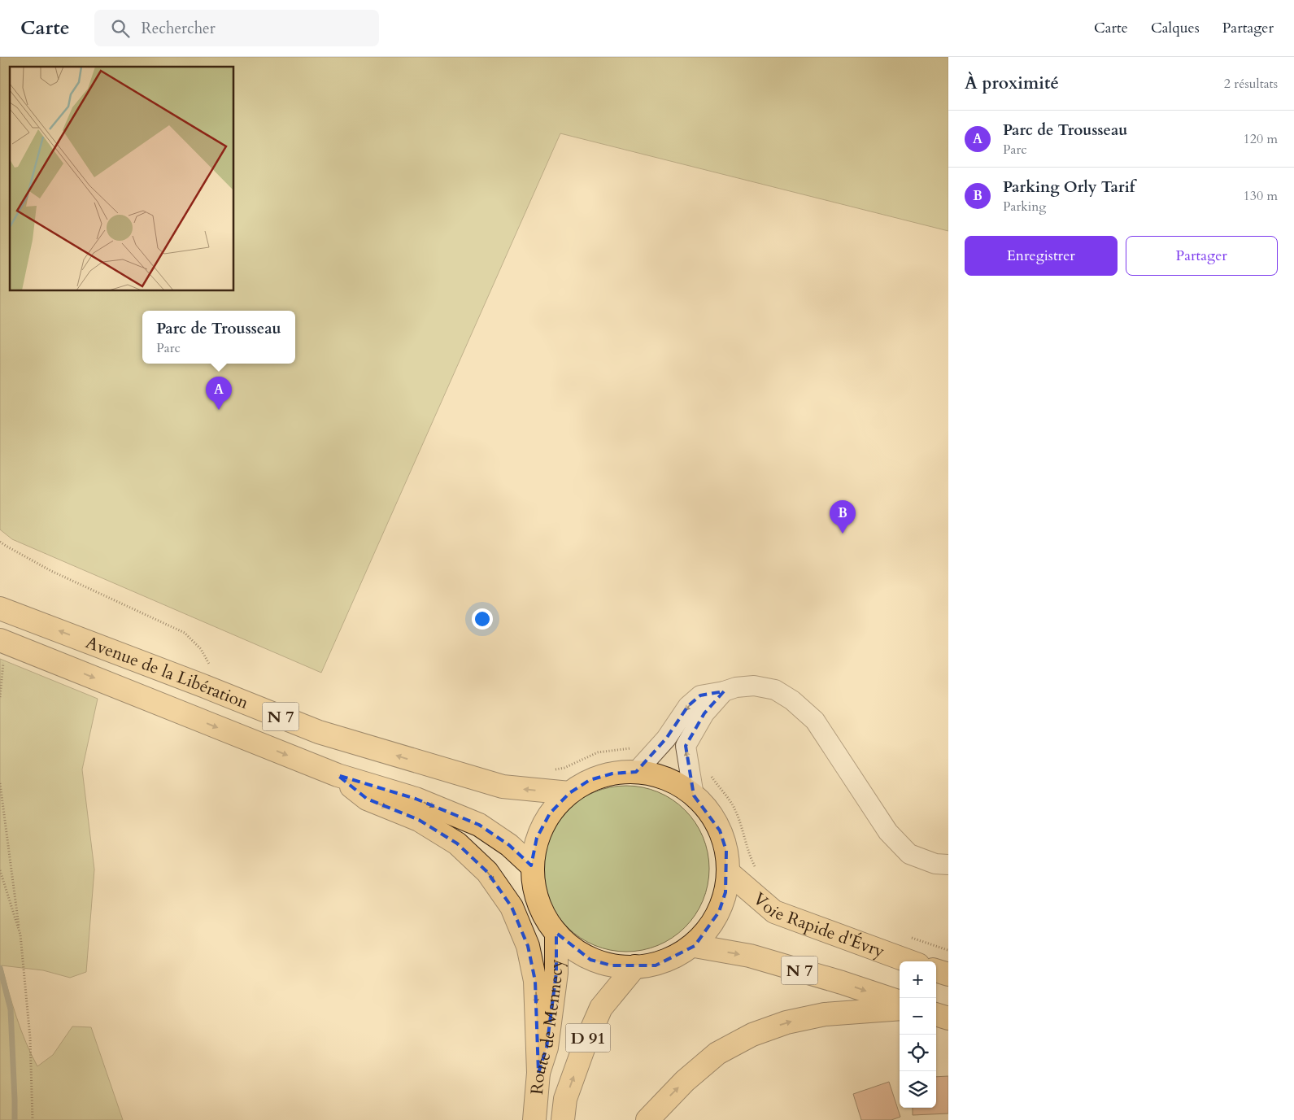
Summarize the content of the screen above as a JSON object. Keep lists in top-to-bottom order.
{
  "streets": {
    "main road": [
      "Avenue de la Libération",
      "N 7",
      "Voie Rapide d'Évry",
      "Route de Mennecy",
      "D 91"
    ]
  },
  "page": {
    "header": "Carte",
    "search": "Rechercher",
    "nav": ["Carte", "Calques", "Partager"],
    "heading": ["À proximité", "2 résultats"],
    "list": [
      {
        "mark": "A",
        "name": "Parc de Trousseau",
        "note": "Parc",
        "value": "120 m"
      },
      {
        "mark": "B",
        "name": "Parking Orly Tarif",
        "note": "Parking",
        "value": "130 m"
      }
    ],
    "buttons": ["Enregistrer", "Partager"],
    "popup": ["Parc de Trousseau", "Parc"],
    "pins": ["A", "B"],
    "map_buttons": ["+", "−"]
  }
}
